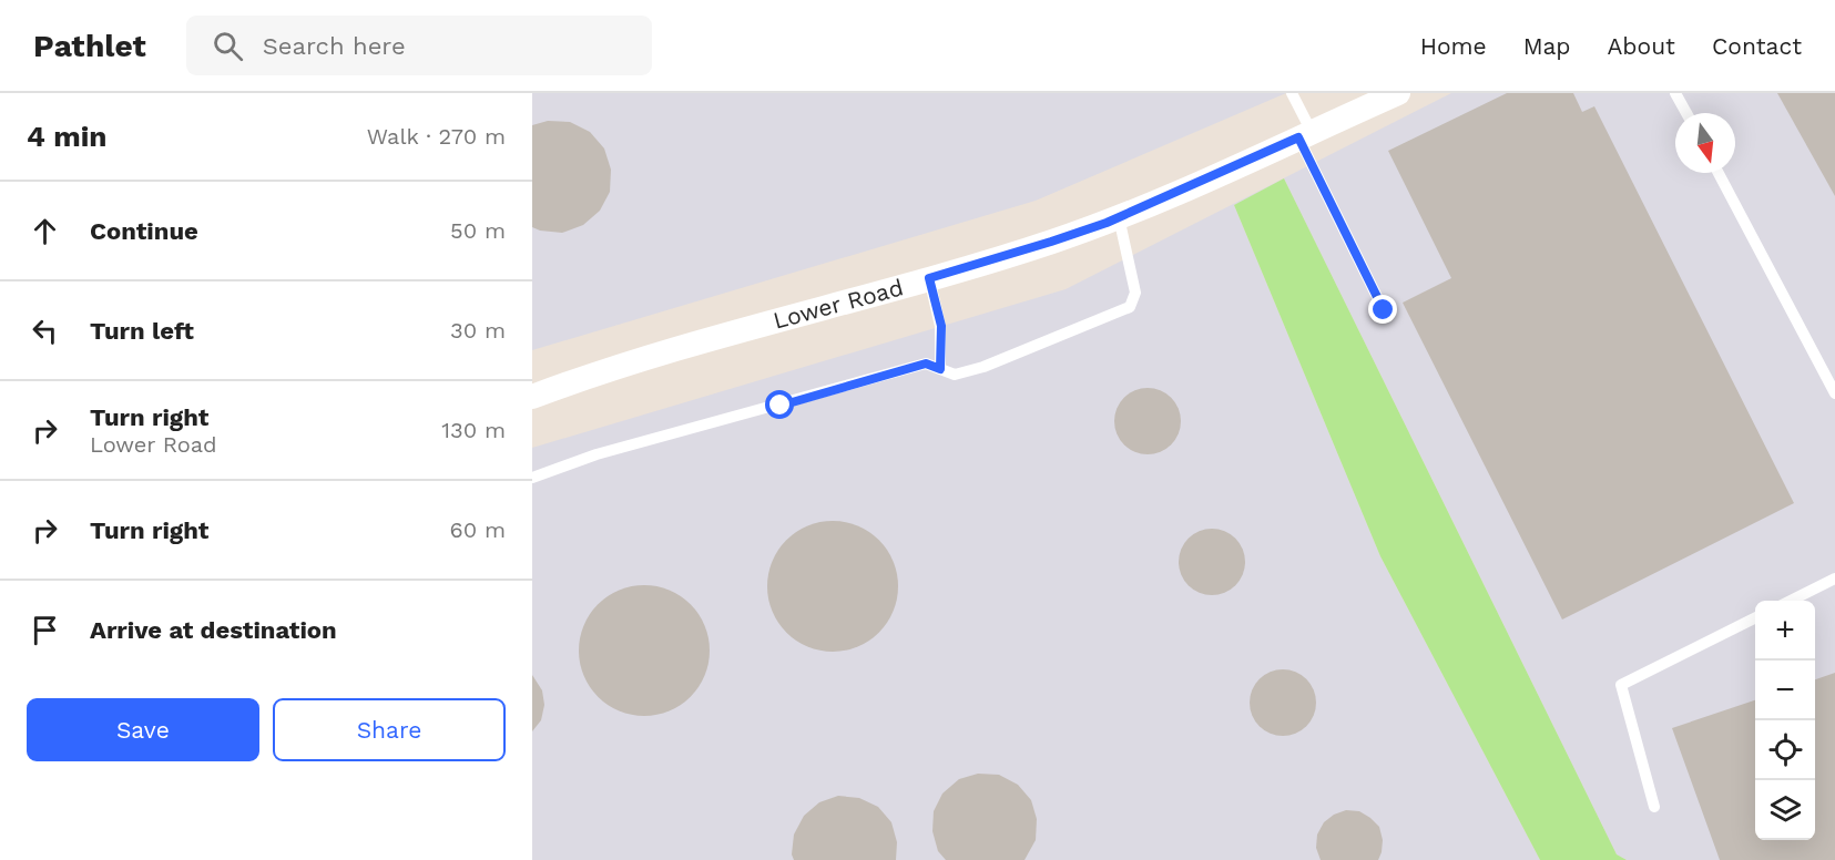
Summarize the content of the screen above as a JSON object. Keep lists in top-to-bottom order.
{
  "streets": {
    "street": ["Lower Road"]
  },
  "north": "bottom",
  "page": {
    "header": "Pathlet",
    "search": "Search here",
    "nav": [
      "Home",
      "Map",
      "About",
      "Contact"
    ],
    "heading": ["4 min", "Walk · 270 m"],
    "list": [
      ["Continue", "50 m"],
      ["Turn left", "30 m"],
      ["Turn right", "Lower Road", "130 m"],
      ["Turn right", "60 m"],
      "Arrive at destination"
    ],
    "map_buttons": ["+", "−"],
    "buttons": ["Save", "Share"]
  }
}
